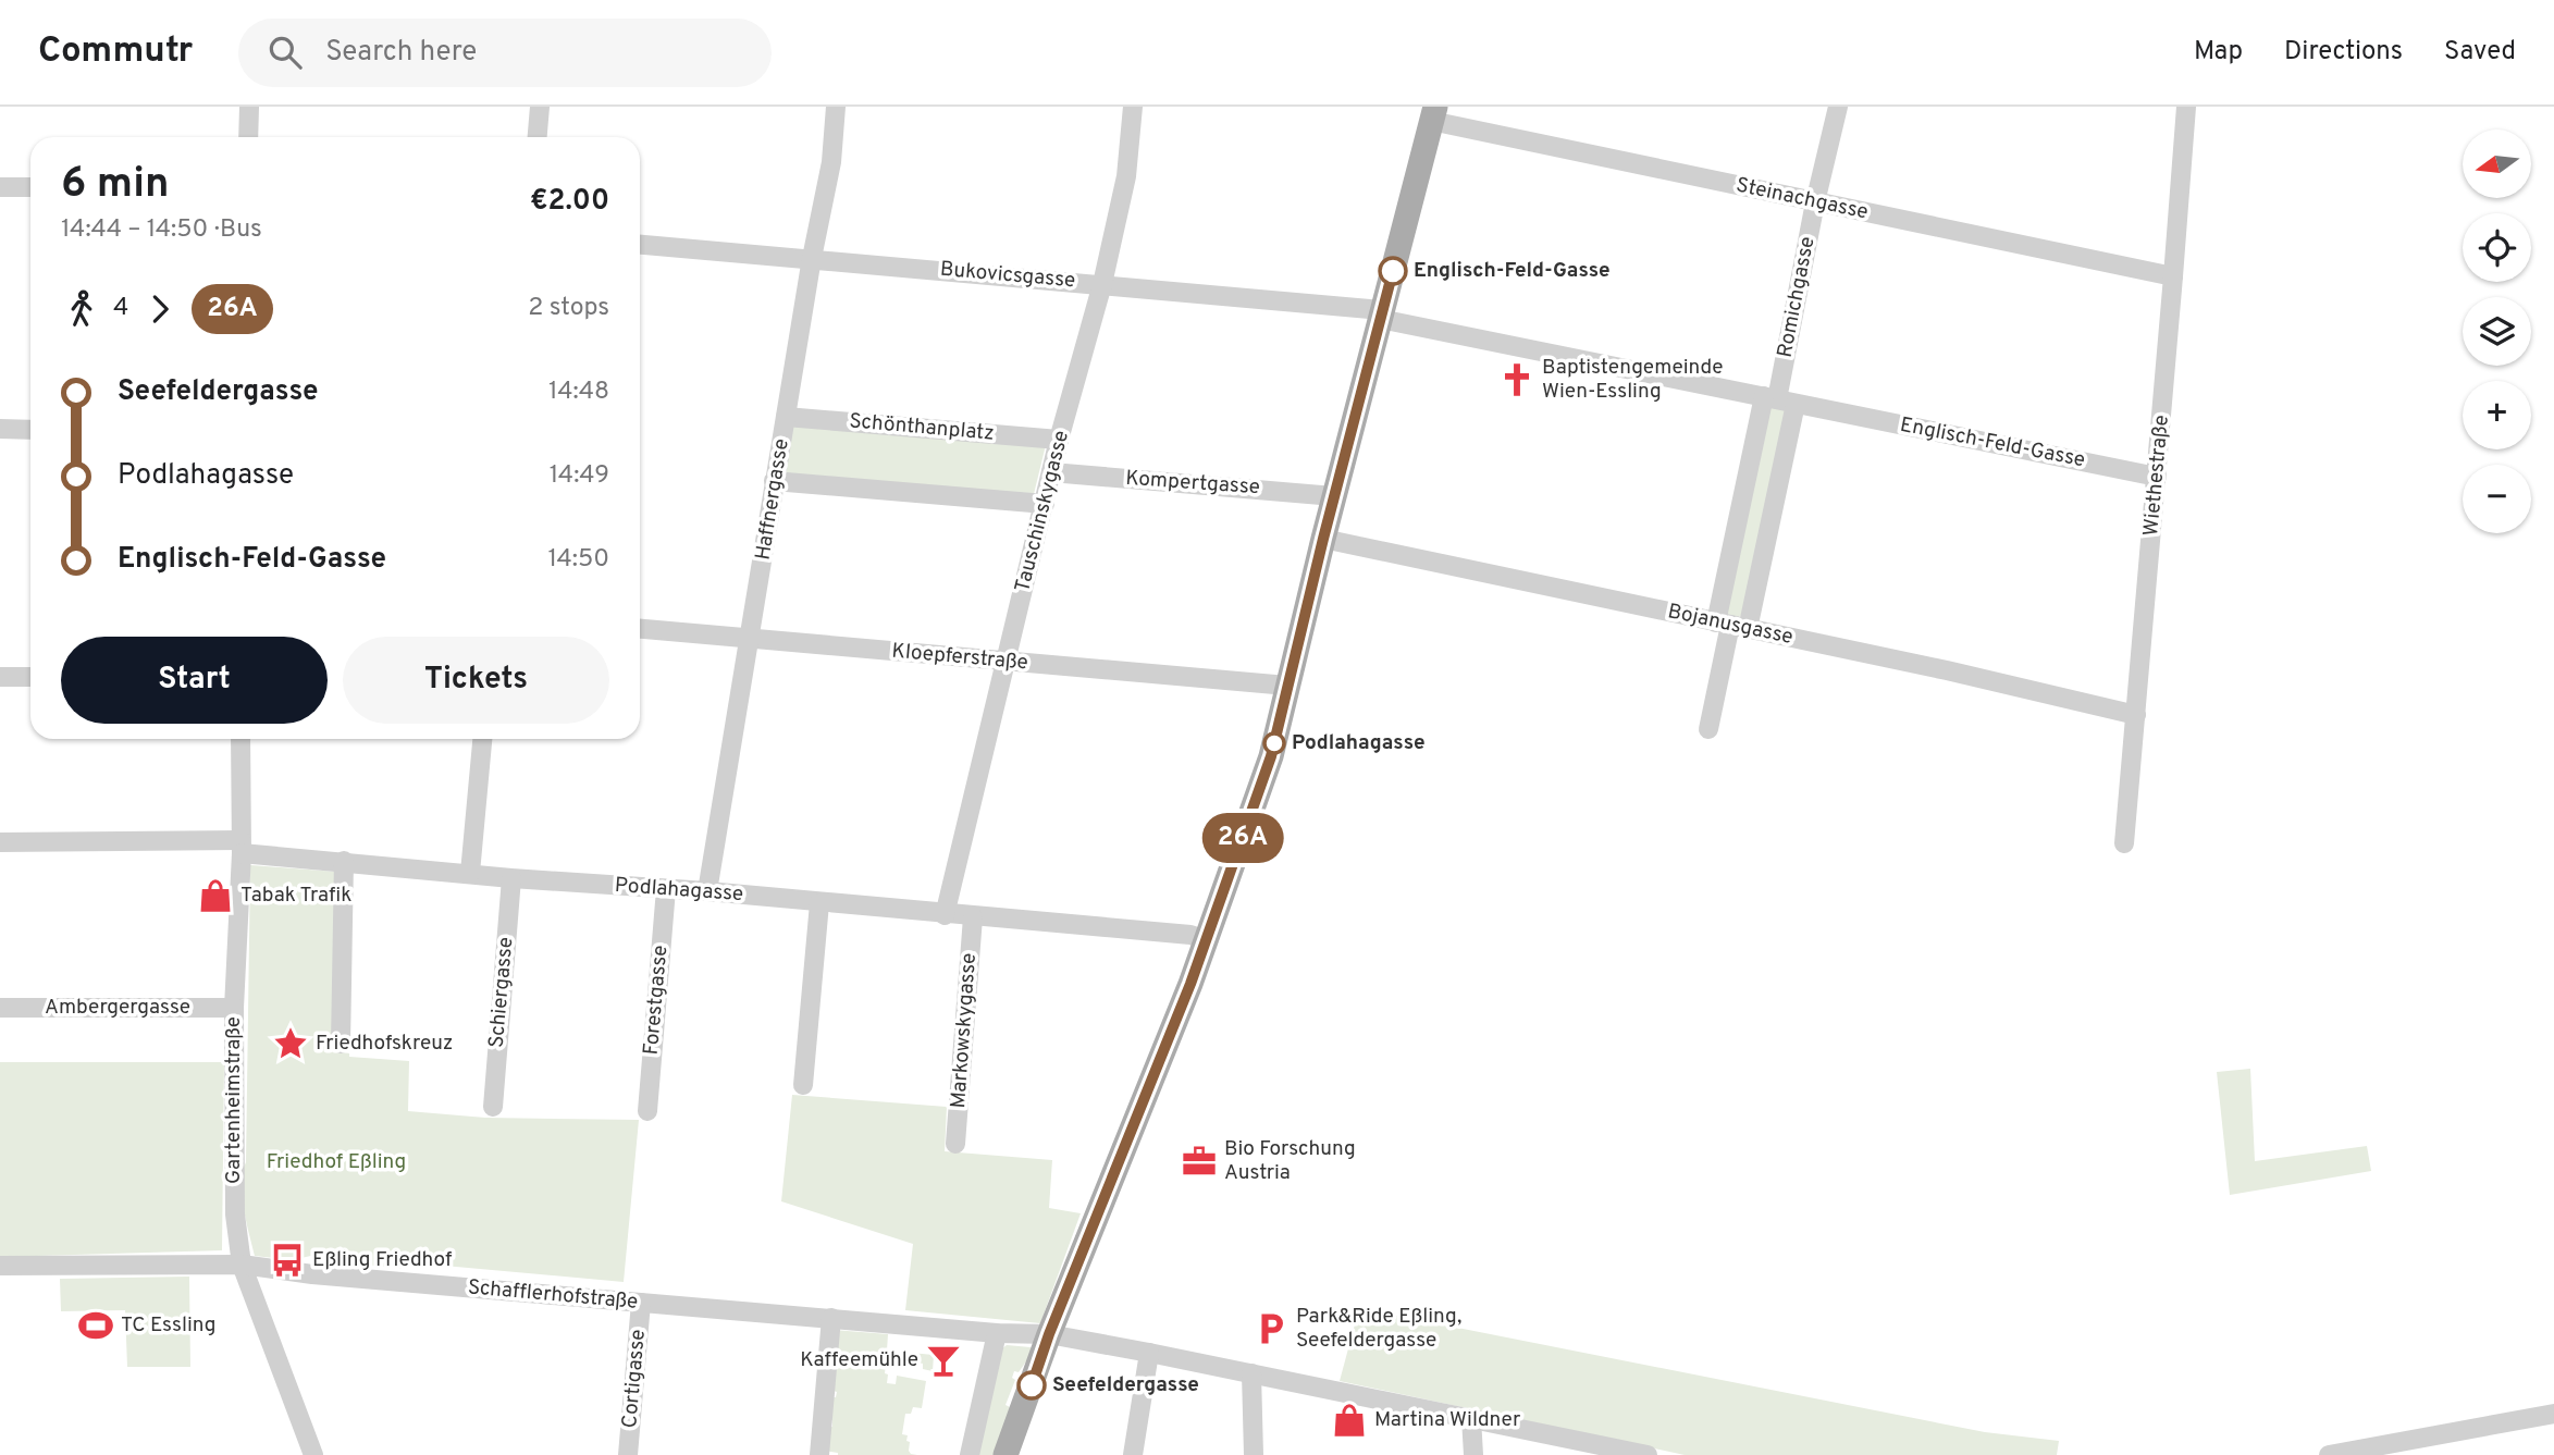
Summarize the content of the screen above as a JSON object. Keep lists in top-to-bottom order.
{
  "streets": {
    "street": [
      "Steinachgasse",
      "Bukovicsgasse",
      "Romichgasse",
      "Schönthanplatz",
      "Englisch-Feld-Gasse",
      "Wiethestraße",
      "Kompertgasse",
      "Haffnergasse",
      "Tauschinskygasse",
      "Bojanusgasse",
      "Kloepferstraße",
      "Podlahagasse",
      "Schiergasse",
      "Forestgasse",
      "Ambergergasse",
      "Markowskygasse",
      "Gartenheimstraße",
      "Schafflerhofstraße",
      "Cortigasse"
    ]
  },
  "crossings": [
    ["Steinachgasse", "Romichgasse"],
    ["Steinachgasse", "Wiethestraße"],
    ["Bukovicsgasse", "Englisch-Feld-Gasse"],
    ["Bukovicsgasse", "Haffnergasse"],
    ["Bukovicsgasse", "Tauschinskygasse"],
    ["Romichgasse", "Englisch-Feld-Gasse"],
    ["Romichgasse", "Bojanusgasse"],
    ["Schönthanplatz", "Haffnergasse"],
    ["Schönthanplatz", "Tauschinskygasse"],
    ["Englisch-Feld-Gasse", "Wiethestraße"],
    ["Wiethestraße", "Bojanusgasse"],
    ["Kompertgasse", "Tauschinskygasse"],
    ["Haffnergasse", "Kloepferstraße"],
    ["Haffnergasse", "Podlahagasse"],
    ["Tauschinskygasse", "Kloepferstraße"],
    ["Tauschinskygasse", "Podlahagasse"],
    ["Podlahagasse", "Schiergasse"],
    ["Podlahagasse", "Forestgasse"],
    ["Podlahagasse", "Markowskygasse"],
    ["Podlahagasse", "Gartenheimstraße"],
    ["Ambergergasse", "Gartenheimstraße"],
    ["Gartenheimstraße", "Schafflerhofstraße"],
    ["Schafflerhofstraße", "Cortigasse"]
  ],
  "parks": ["Friedhof Eßling"],
  "places": {
    "other": ["Englisch-Feld-Gasse", "Podlahagasse", "Seefeldergasse"],
    "church": ["Baptistengemeinde Wien-Essling"],
    "shop": ["Tabak Trafik", "Martina Wildner"],
    "place": ["Friedhofskreuz"],
    "office": ["Bio Forschung Austria"],
    "bus stop": ["Eßling Friedhof"],
    "sports": ["TC Essling"],
    "parking": ["Park&Ride Eßling, Seefeldergasse"],
    "bar": ["Kaffeemühle"]
  },
  "lines": ["bus line 26A"],
  "north": "left",
  "page": {
    "header": "Commutr",
    "search": "Search here",
    "nav": ["Map", "Directions", "Saved"],
    "on_map": "26A",
    "map_buttons": ["+", "−"],
    "heading": ["6 min", "14:44 – 14:50 · Bus", "€2.00"],
    "legs": ["4", "26A", "2 stops"],
    "list": [
      {
        "name": "Seefeldergasse",
        "value": "14:48"
      },
      {
        "name": "Podlahagasse",
        "value": "14:49"
      },
      {
        "name": "Englisch-Feld-Gasse",
        "value": "14:50"
      }
    ],
    "buttons": ["Start", "Tickets"]
  }
}
